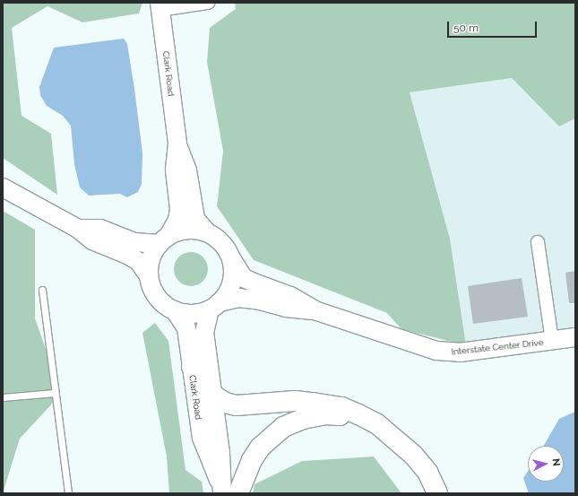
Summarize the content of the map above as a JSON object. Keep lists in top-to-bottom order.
{
  "streets": {
    "street": ["Clark Road", "Interstate Center Drive"]
  },
  "crossings": [
    ["Clark Road", "Interstate Center Drive"]
  ],
  "scale_bar": "50 m",
  "north": "right"
}
